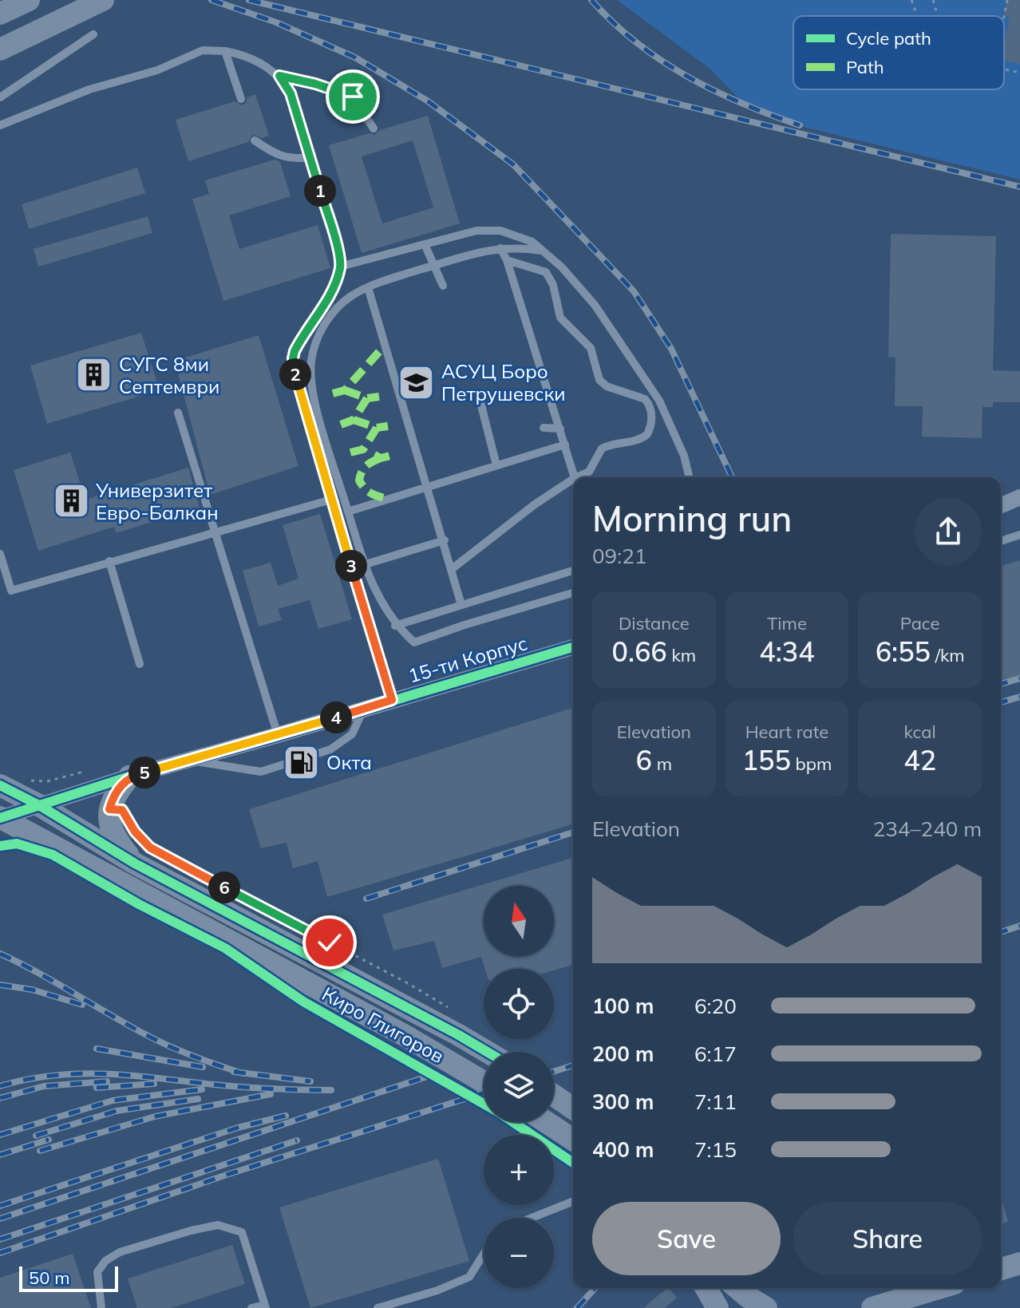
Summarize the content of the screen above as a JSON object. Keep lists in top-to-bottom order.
{
  "streets": {
    "street": ["15-ти Корпус", "Киро Глигоров"]
  },
  "crossings": [
    ["15-ти Корпус", "Киро Глигоров"]
  ],
  "places": {
    "building": ["СУГС 8ми Септември", "Универзитет Евро-Балкан"],
    "school or university": ["АСУЦ Боро Петрушевски"],
    "fuel station": ["Окта"]
  },
  "legend": ["Cycle path", "Path"],
  "scale_bar": "50 m",
  "north": "top",
  "page": {
    "pins": [
      "1",
      "2",
      "3",
      "4",
      "5",
      "6"
    ],
    "heading": ["Morning run", "09:21"],
    "stats": [
      ["Distance", "0.66 km"],
      ["Time", "4:34"],
      ["Pace", "6:55 /km"],
      ["Elevation", "6 m"],
      ["Heart rate", "155 bpm"],
      ["kcal", "42"]
    ],
    "chart": ["Elevation", "234–240 m"],
    "map_buttons": ["+", "−"],
    "list": [
      {
        "name": "100 m",
        "note": "6:20"
      },
      {
        "name": "200 m",
        "note": "6:17"
      },
      {
        "name": "300 m",
        "note": "7:11"
      },
      {
        "name": "400 m",
        "note": "7:15"
      }
    ],
    "buttons": ["Save", "Share"],
    "scale": "50 m"
  }
}
